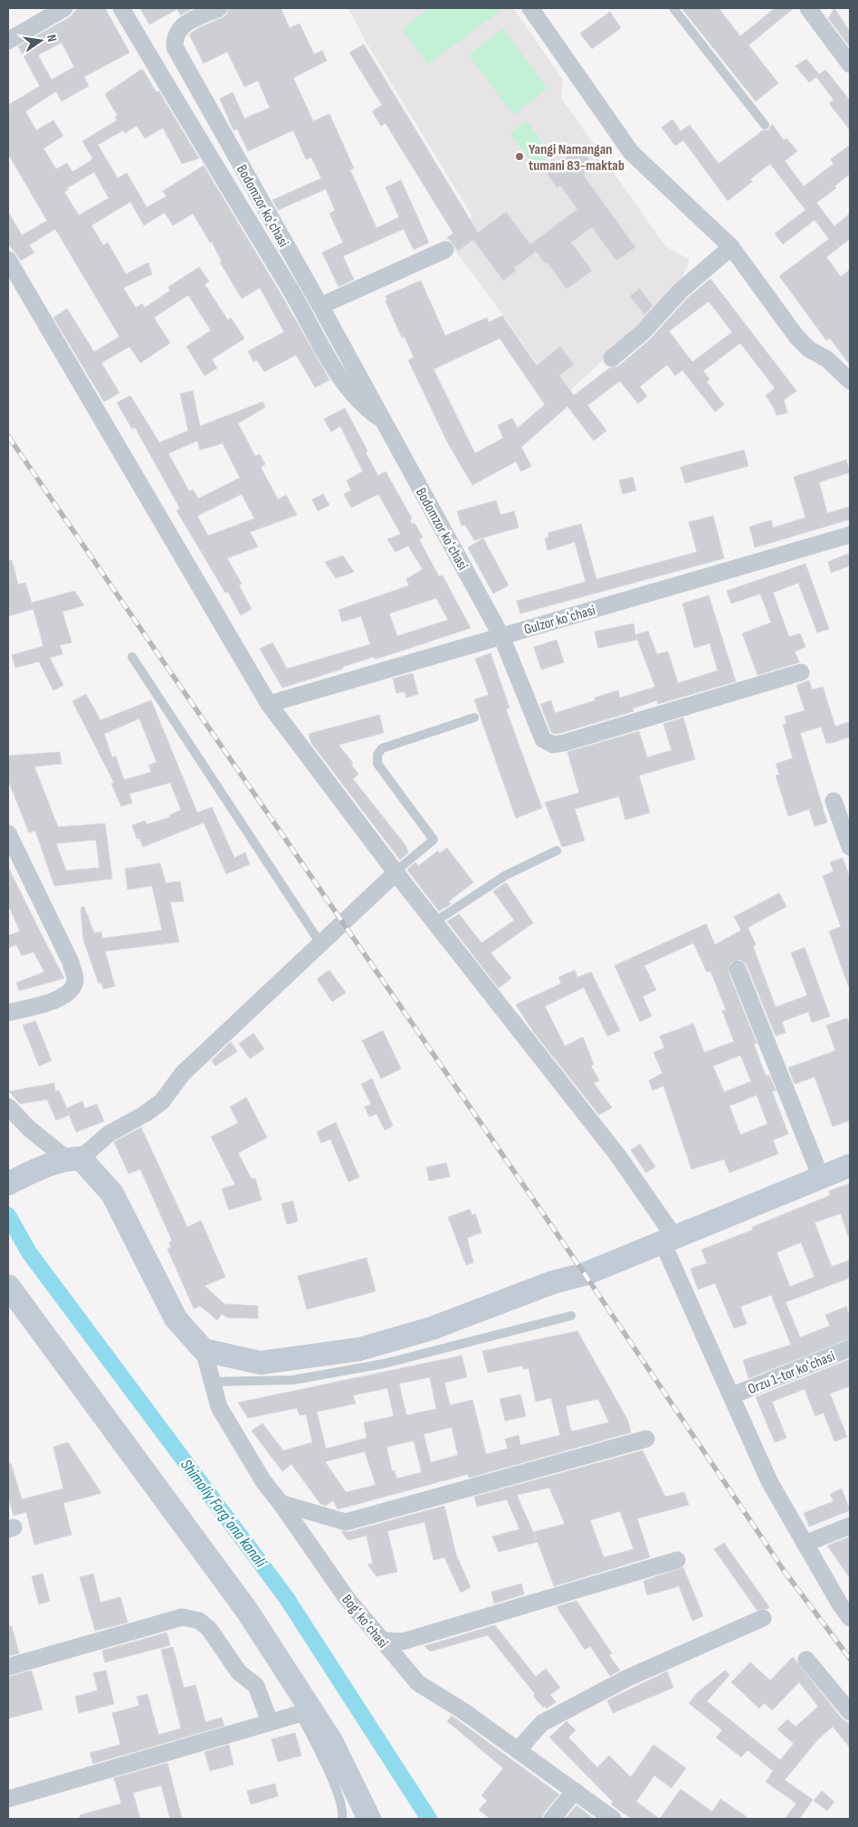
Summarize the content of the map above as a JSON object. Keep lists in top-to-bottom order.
{
  "streets": {
    "street": [
      "Bodomzor koʻchasi",
      "Gulzor koʻchasi",
      "Orzu 1-tor koʻchasi",
      "Bogʻ koʻchasi"
    ]
  },
  "crossings": [
    ["Bodomzor koʻchasi", "Gulzor koʻchasi"]
  ],
  "water": ["Shimoliy Fargʻona kanali"],
  "places": ["Yangi Namangan tumani 83-maktab"],
  "north": "right"
}
